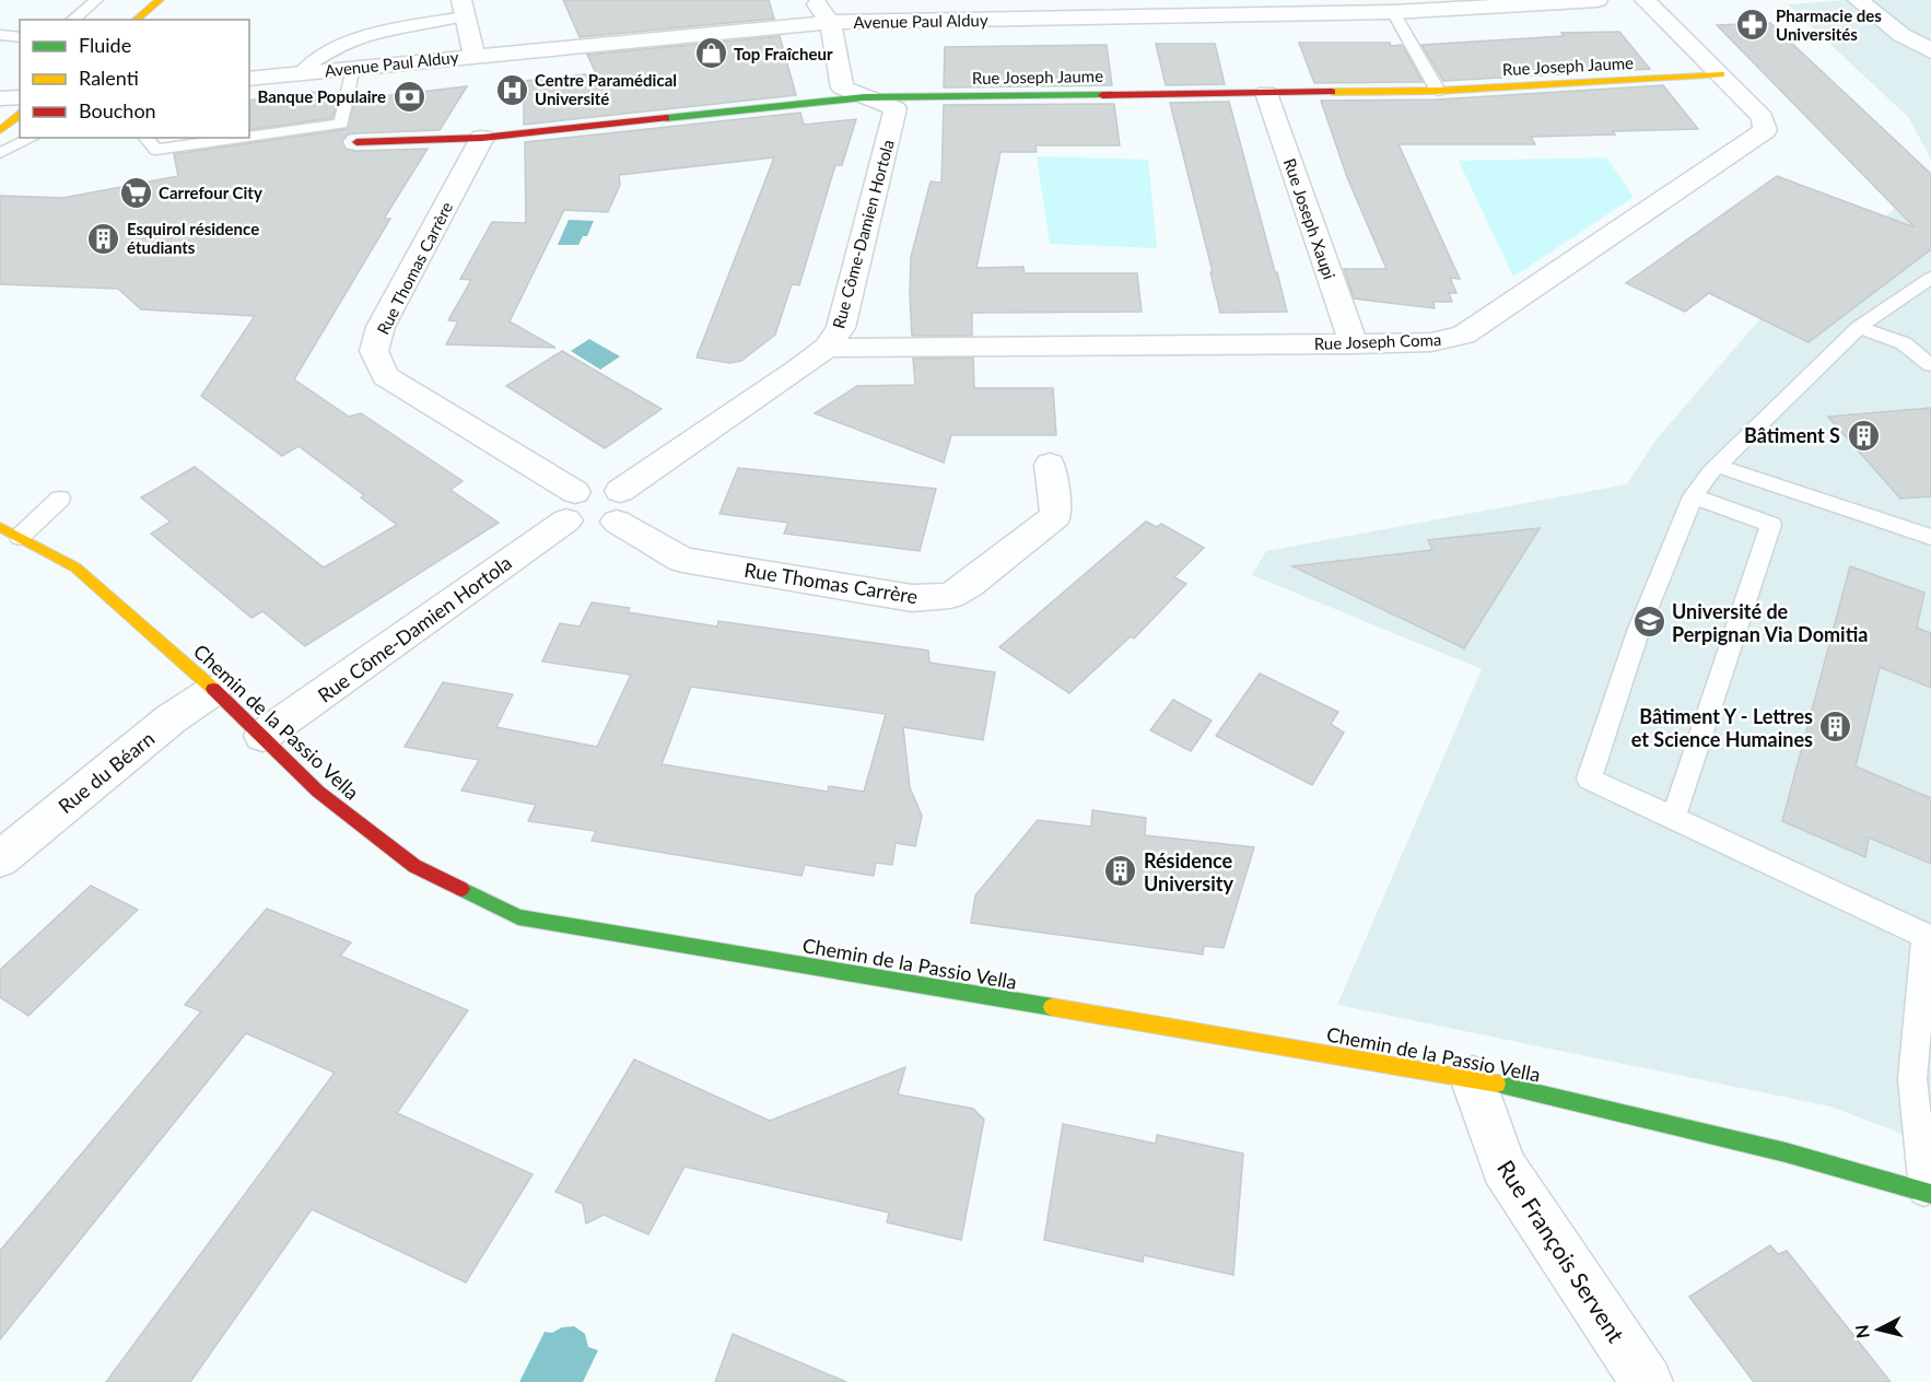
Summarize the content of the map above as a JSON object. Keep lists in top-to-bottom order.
{
  "streets": {
    "street": [
      "Avenue Paul Alduy",
      "Rue Joseph Jaume",
      "Rue Joseph Xaupi",
      "Rue Côme-Damien Hortola",
      "Rue Thomas Carrère",
      "Rue Joseph Coma",
      "Chemin de la Passio Vella",
      "Rue du Béarn",
      "Rue François Servent"
    ]
  },
  "crossings": [
    ["Avenue Paul Alduy", "Rue Côme-Damien Hortola"],
    ["Rue Joseph Jaume", "Rue Joseph Xaupi"],
    ["Rue Joseph Jaume", "Rue Côme-Damien Hortola"],
    ["Rue Joseph Jaume", "Rue Thomas Carrère"],
    ["Rue Joseph Jaume", "Rue Joseph Coma"],
    ["Rue Joseph Xaupi", "Rue Joseph Coma"],
    ["Rue Côme-Damien Hortola", "Rue Thomas Carrère"],
    ["Rue Côme-Damien Hortola", "Rue Joseph Coma"],
    ["Rue Côme-Damien Hortola", "Chemin de la Passio Vella"],
    ["Chemin de la Passio Vella", "Rue du Béarn"],
    ["Chemin de la Passio Vella", "Rue François Servent"]
  ],
  "places": {
    "pharmacy": ["Pharmacie des Universités"],
    "shop": ["Top Fraîcheur"],
    "hospital": ["Centre Paramédical Université"],
    "bank": ["Banque Populaire"],
    "supermarket": ["Carrefour City"],
    "building": [
      "Esquirol résidence étudiants",
      "Bâtiment S",
      "Bâtiment Y - Lettres et Science Humaines",
      "Résidence University"
    ],
    "school or university": ["Université de Perpignan Via Domitia"]
  },
  "legend": ["Fluide", "Ralenti", "Bouchon"],
  "north": "left"
}
